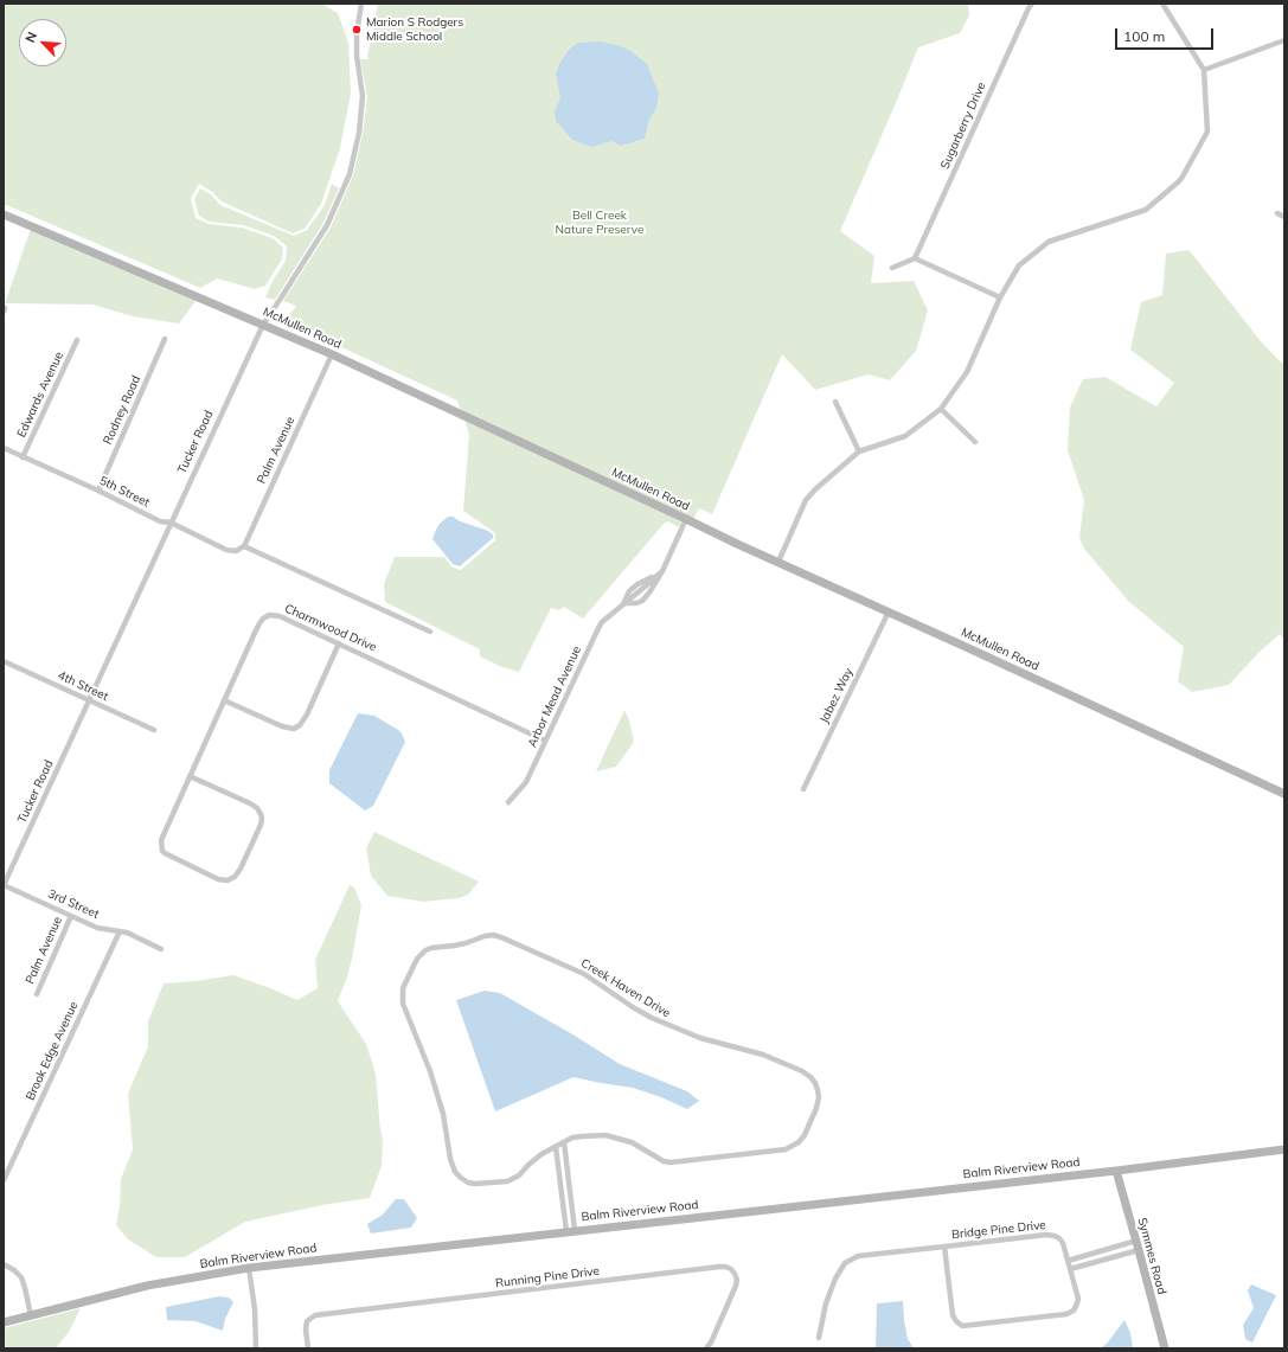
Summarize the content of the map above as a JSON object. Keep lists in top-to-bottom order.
{
  "streets": {
    "street": [
      "Sugarberry Drive",
      "McMullen Road",
      "Edwards Avenue",
      "Rodney Road",
      "Tucker Road",
      "Palm Avenue",
      "5th Street",
      "Charmwood Drive",
      "4th Street",
      "Jabez Way",
      "Arbor Mead Avenue",
      "3rd Street",
      "Creek Haven Drive",
      "Brook Edge Avenue",
      "Balm Riverview Road",
      "Bridge Pine Drive",
      "Symmes Road",
      "Running Pine Drive"
    ]
  },
  "crossings": [
    ["McMullen Road", "Tucker Road"],
    ["McMullen Road", "Palm Avenue"],
    ["McMullen Road", "Jabez Way"],
    ["McMullen Road", "Arbor Mead Avenue"],
    ["Edwards Avenue", "5th Street"],
    ["Rodney Road", "5th Street"],
    ["Tucker Road", "5th Street"],
    ["Tucker Road", "4th Street"],
    ["Tucker Road", "3rd Street"],
    ["Palm Avenue", "5th Street"],
    ["Palm Avenue", "3rd Street"],
    ["Charmwood Drive", "Arbor Mead Avenue"],
    ["3rd Street", "Brook Edge Avenue"],
    ["Balm Riverview Road", "Symmes Road"]
  ],
  "parks": ["Bell Creek Nature Preserve"],
  "places": ["Marion S Rodgers Middle School"],
  "scale_bar": "100 m",
  "north": "top left"
}
